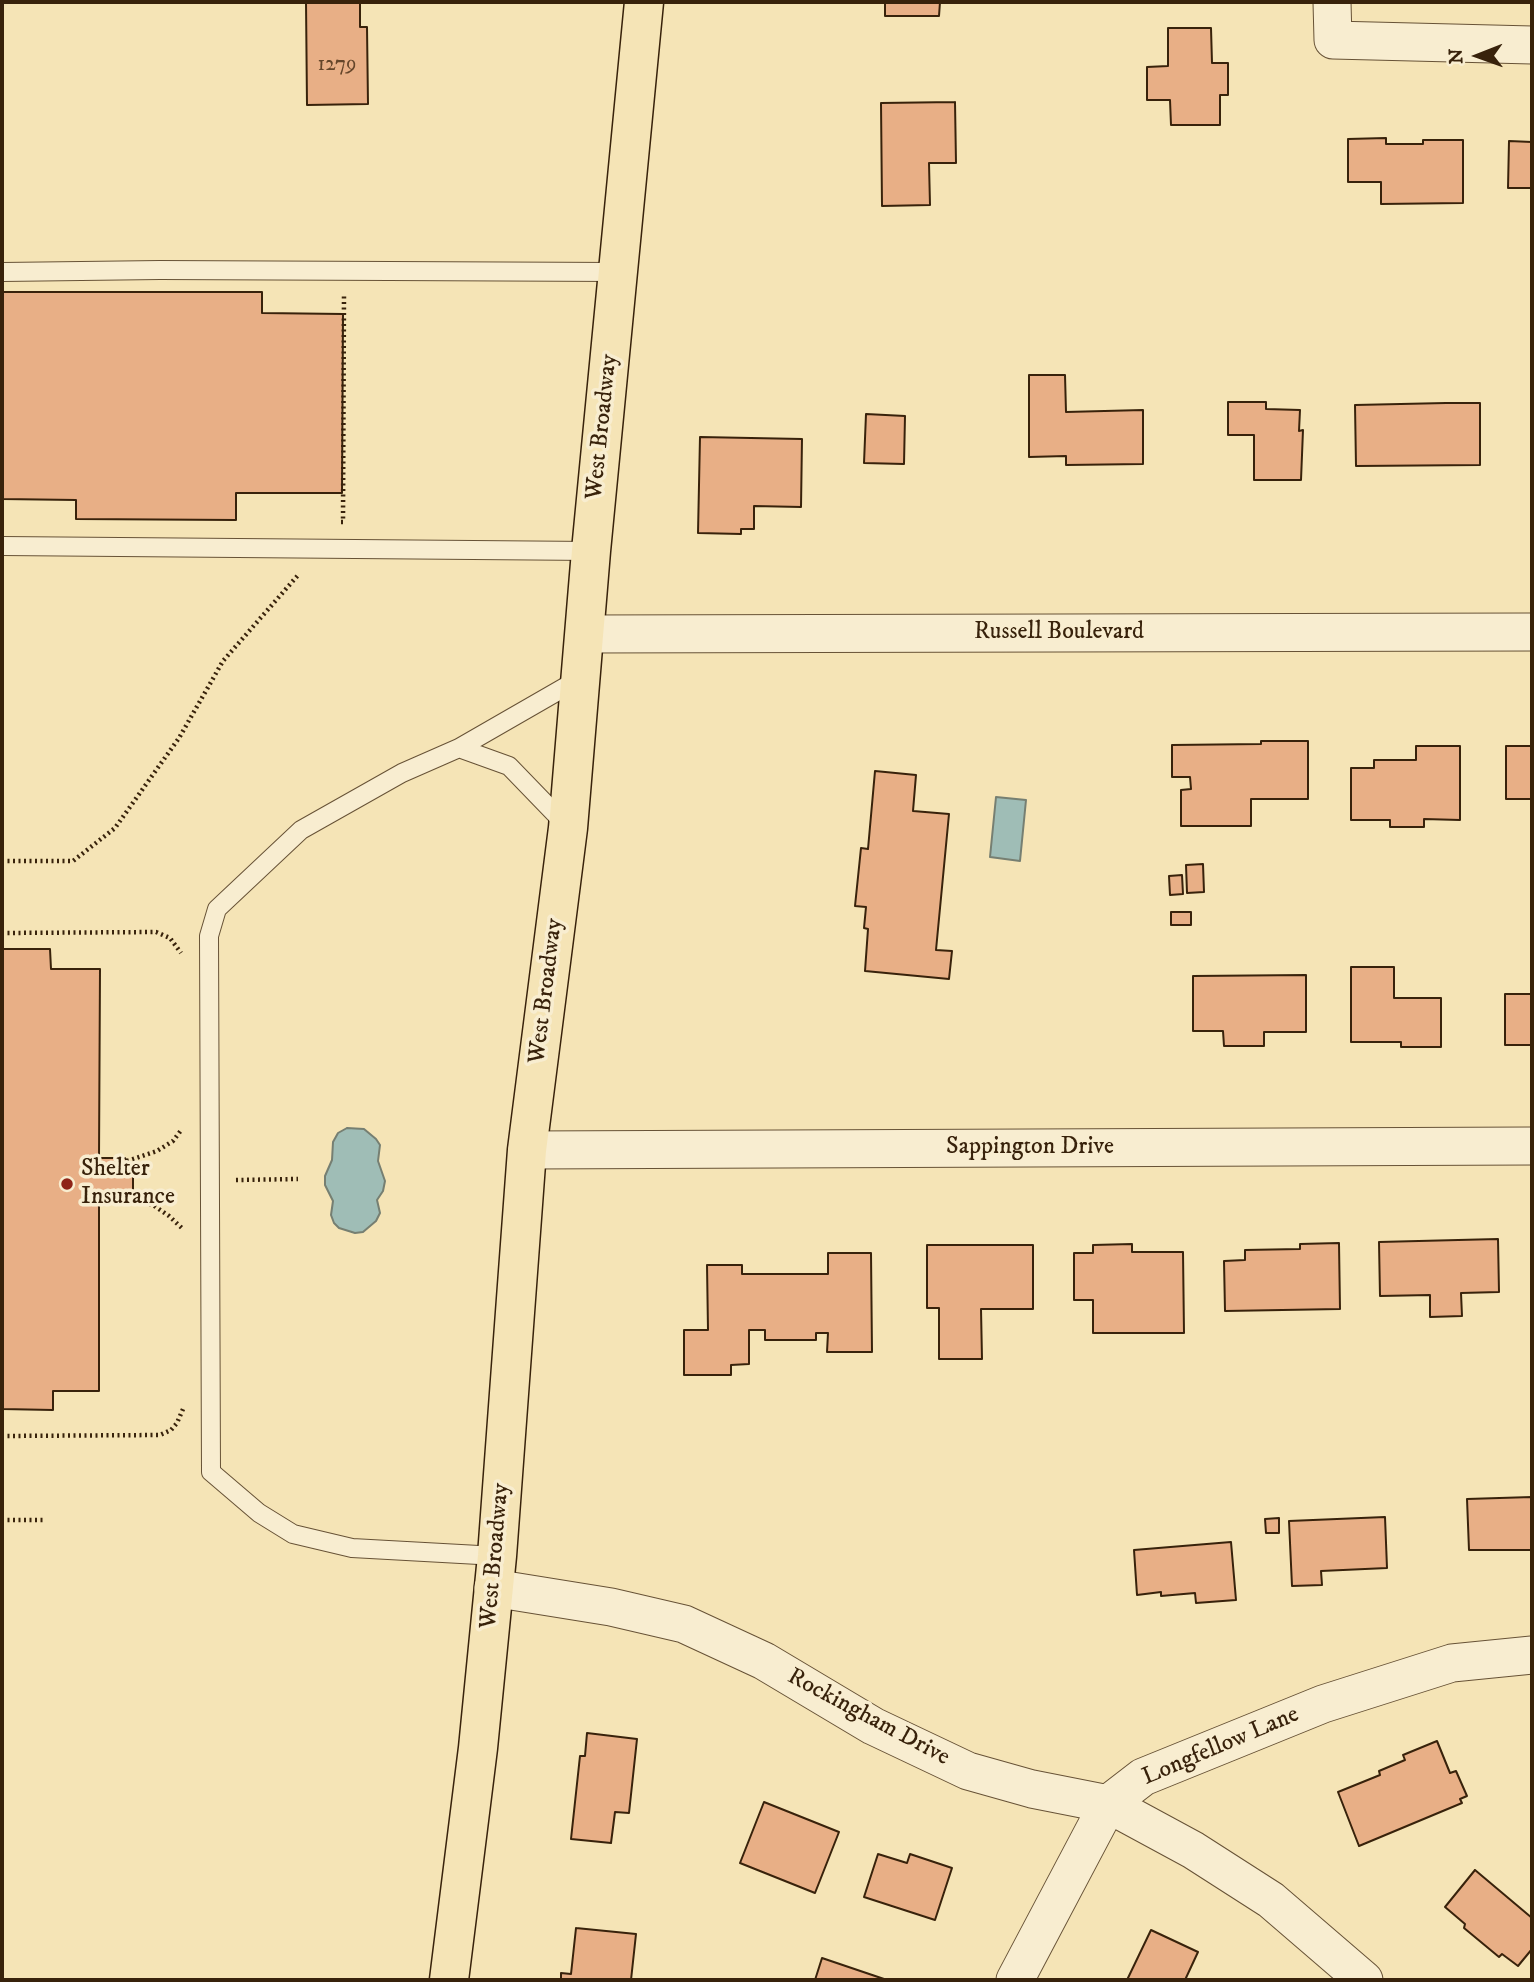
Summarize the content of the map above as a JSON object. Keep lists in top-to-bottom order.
{
  "streets": {
    "main road": ["West Broadway"],
    "street": [
      "Russell Boulevard",
      "Sappington Drive",
      "Rockingham Drive",
      "Longfellow Lane"
    ]
  },
  "crossings": [
    ["West Broadway", "Russell Boulevard"],
    ["West Broadway", "Sappington Drive"],
    ["West Broadway", "Rockingham Drive"],
    ["Rockingham Drive", "Longfellow Lane"]
  ],
  "places": ["Shelter Insurance"],
  "house_numbers": ["1279"],
  "north": "left"
}
